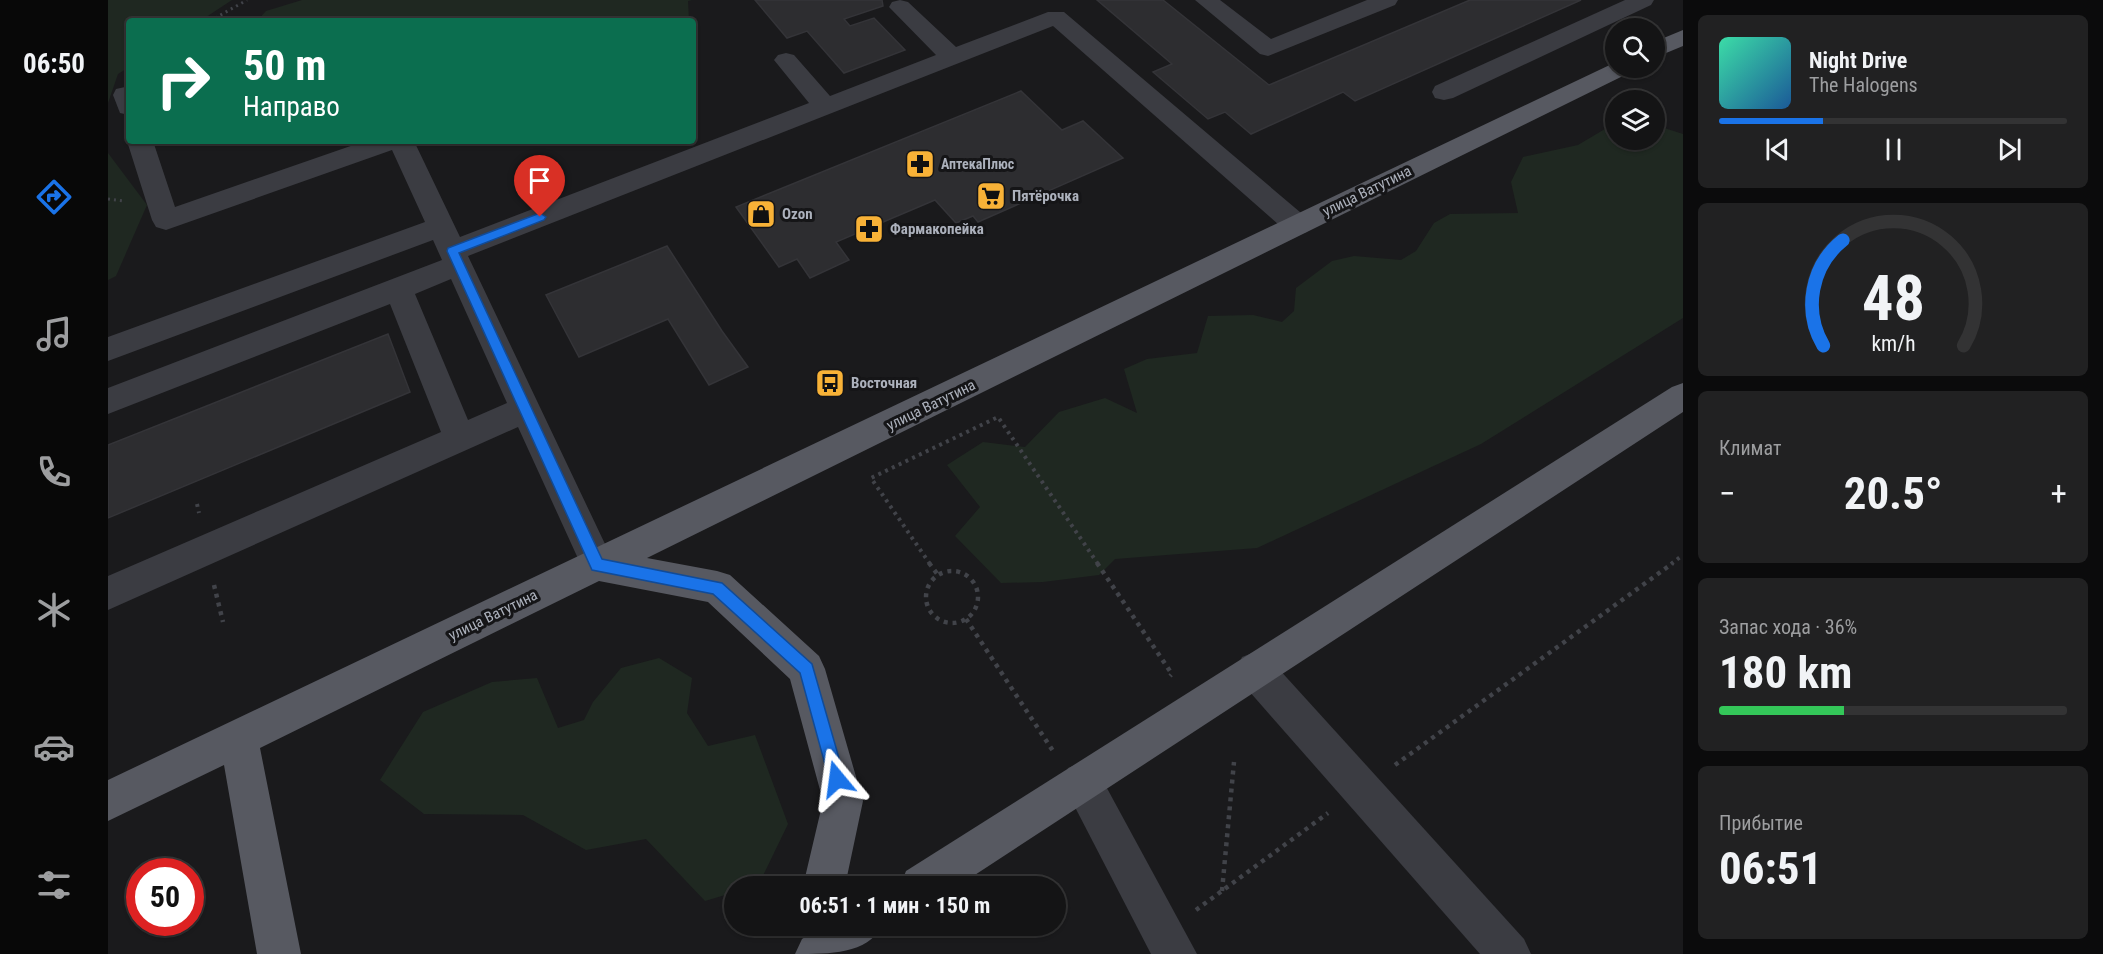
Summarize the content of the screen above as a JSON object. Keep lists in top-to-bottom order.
{
  "streets": {
    "main road": ["улица Ватутина"]
  },
  "places": {
    "pharmacy": ["АптекаПлюс", "Фармакопейка"],
    "supermarket": ["Пятёрочка"],
    "shop": ["Ozon"],
    "bus stop": ["Восточная"]
  },
  "page": {
    "tabs": "06:50",
    "turn": ["50 m", "Направо"],
    "song": ["Night Drive", "The Halogens"],
    "tile": [
      "Климат",
      ["Запас хода · 36%", "180 km"],
      ["Прибытие", "06:51"]
    ],
    "heat": ["−", "20.5°", "+"],
    "limit": "50",
    "trip": "06:51 · 1 мин · 150 m",
    "gauge": ["48", "km/h"]
  }
}
